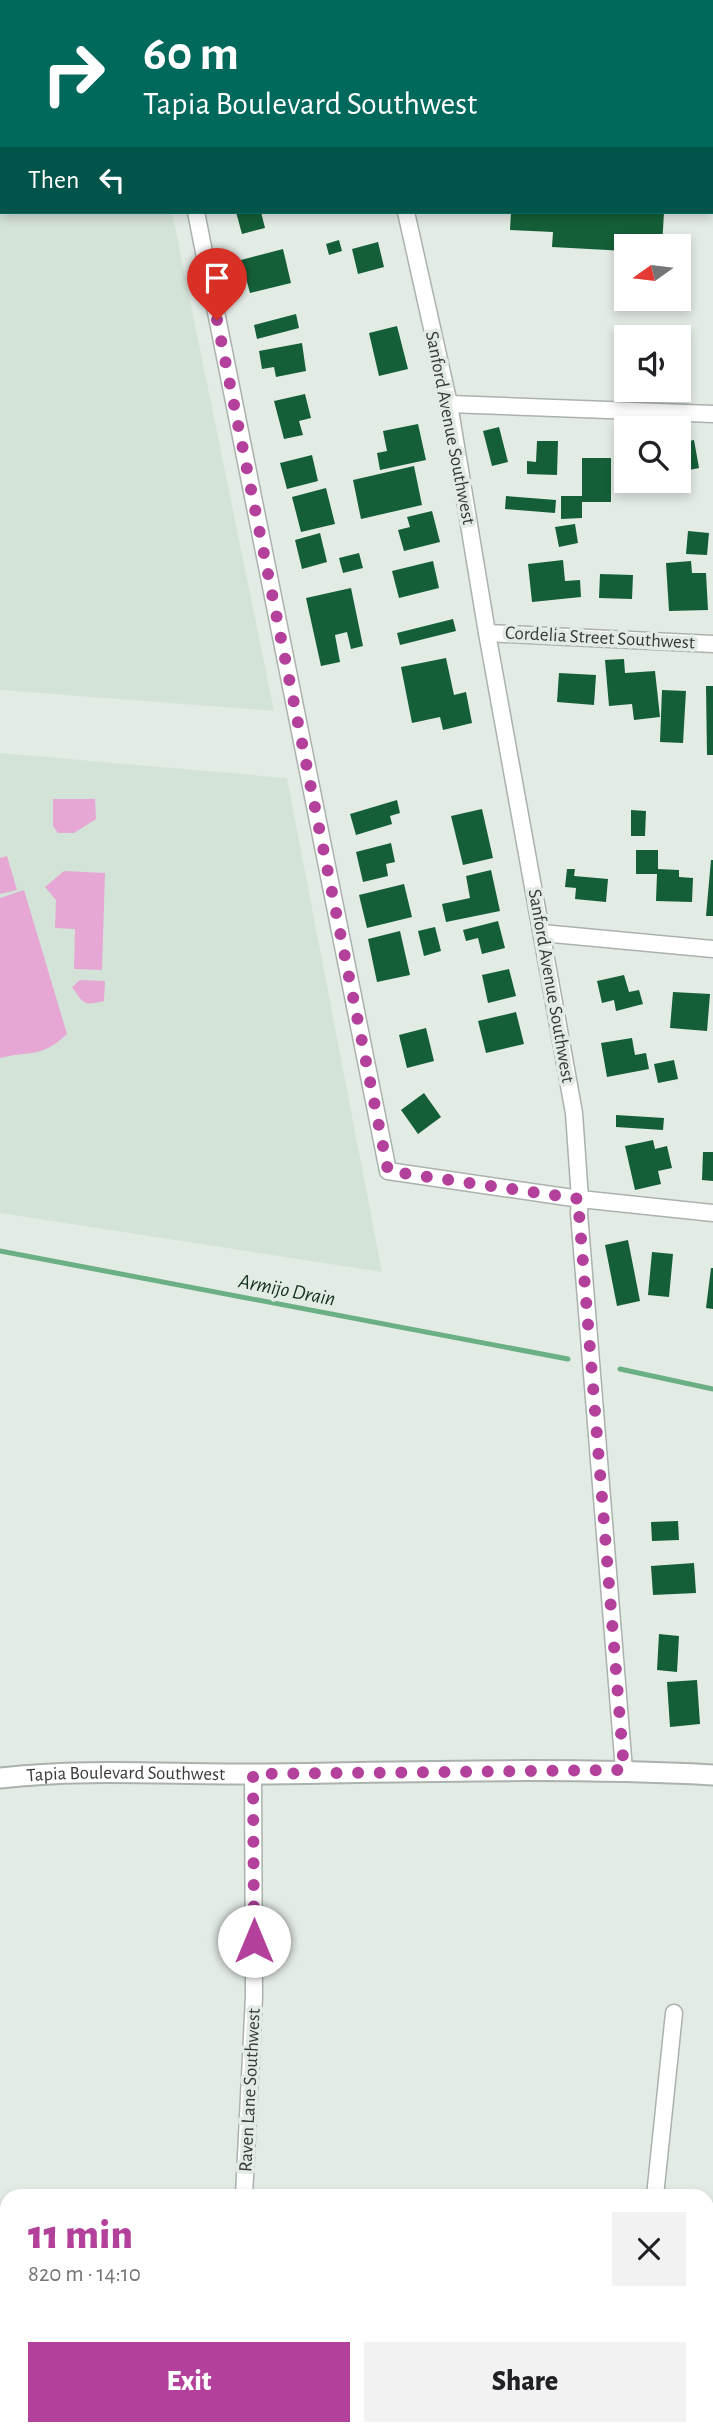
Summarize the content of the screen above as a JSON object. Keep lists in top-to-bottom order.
{
  "streets": {
    "street": [
      "Sanford Avenue Southwest",
      "Cordelia Street Southwest",
      "Tapia Boulevard Southwest",
      "Raven Lane Southwest"
    ]
  },
  "crossings": [
    ["Sanford Avenue Southwest", "Cordelia Street Southwest"],
    ["Sanford Avenue Southwest", "Tapia Boulevard Southwest"],
    ["Tapia Boulevard Southwest", "Raven Lane Southwest"]
  ],
  "water": ["Armijo Drain"],
  "north": "left",
  "page": {
    "turn": ["60 m", "Tapia Boulevard Southwest"],
    "then": "Then",
    "heading": ["11 min", "820 m · 14:10"],
    "buttons": ["Exit", "Share"]
  }
}
